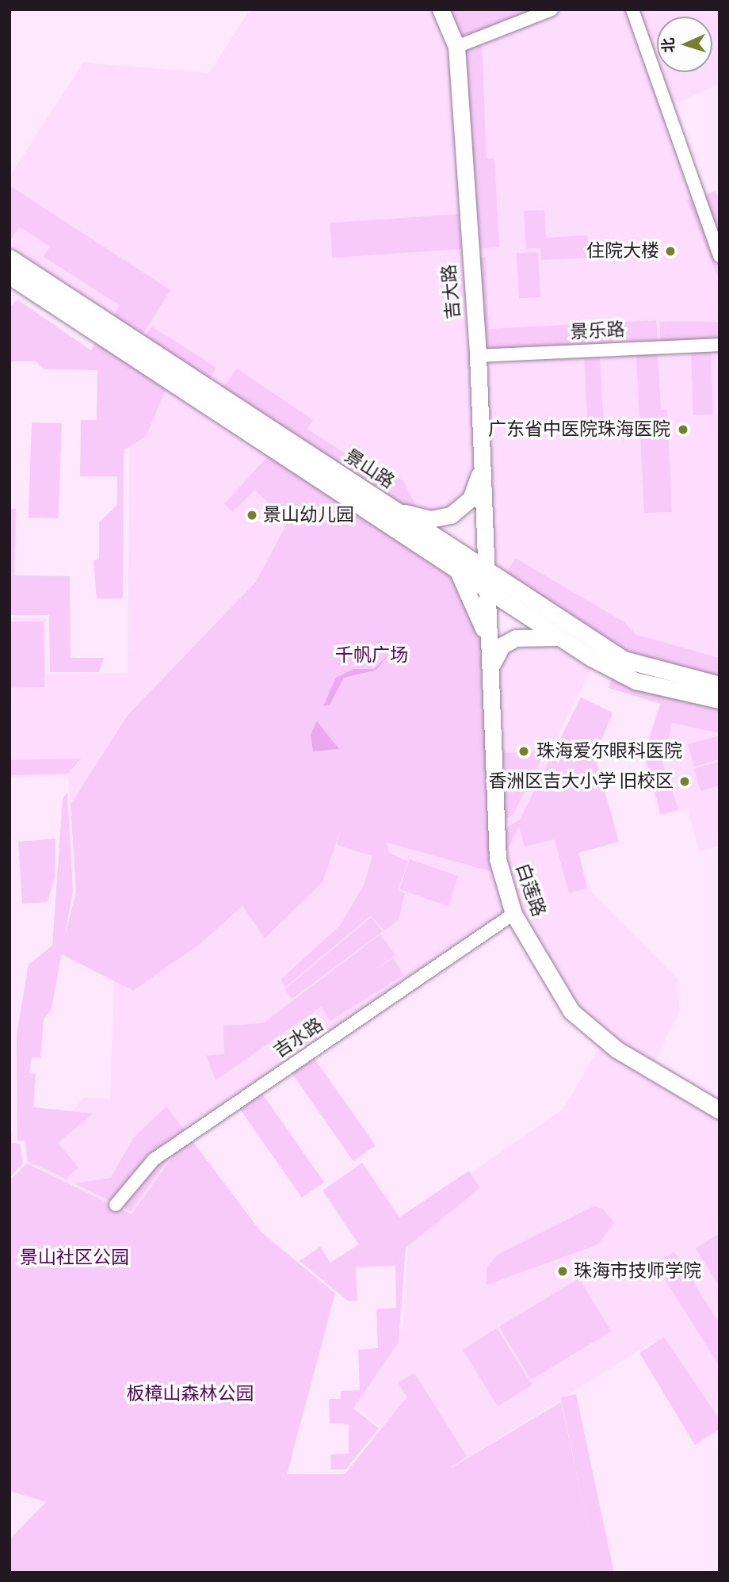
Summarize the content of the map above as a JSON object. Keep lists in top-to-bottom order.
{
  "streets": {
    "main road": ["吉大路", "景山路", "白莲路"],
    "street": ["景乐路", "吉水路"]
  },
  "crossings": [
    ["吉大路", "景乐路"],
    ["吉大路", "景山路"],
    ["吉大路", "白莲路"],
    ["景山路", "白莲路"],
    ["白莲路", "吉水路"]
  ],
  "parks": ["千帆广场", "景山社区公园", "板樟山森林公园"],
  "places": [
    "住院大楼",
    "广东省中医院珠海医院",
    "景山幼儿园",
    "珠海爱尔眼科医院",
    "香洲区吉大小学 旧校区",
    "珠海市技师学院"
  ],
  "north": "left"
}
